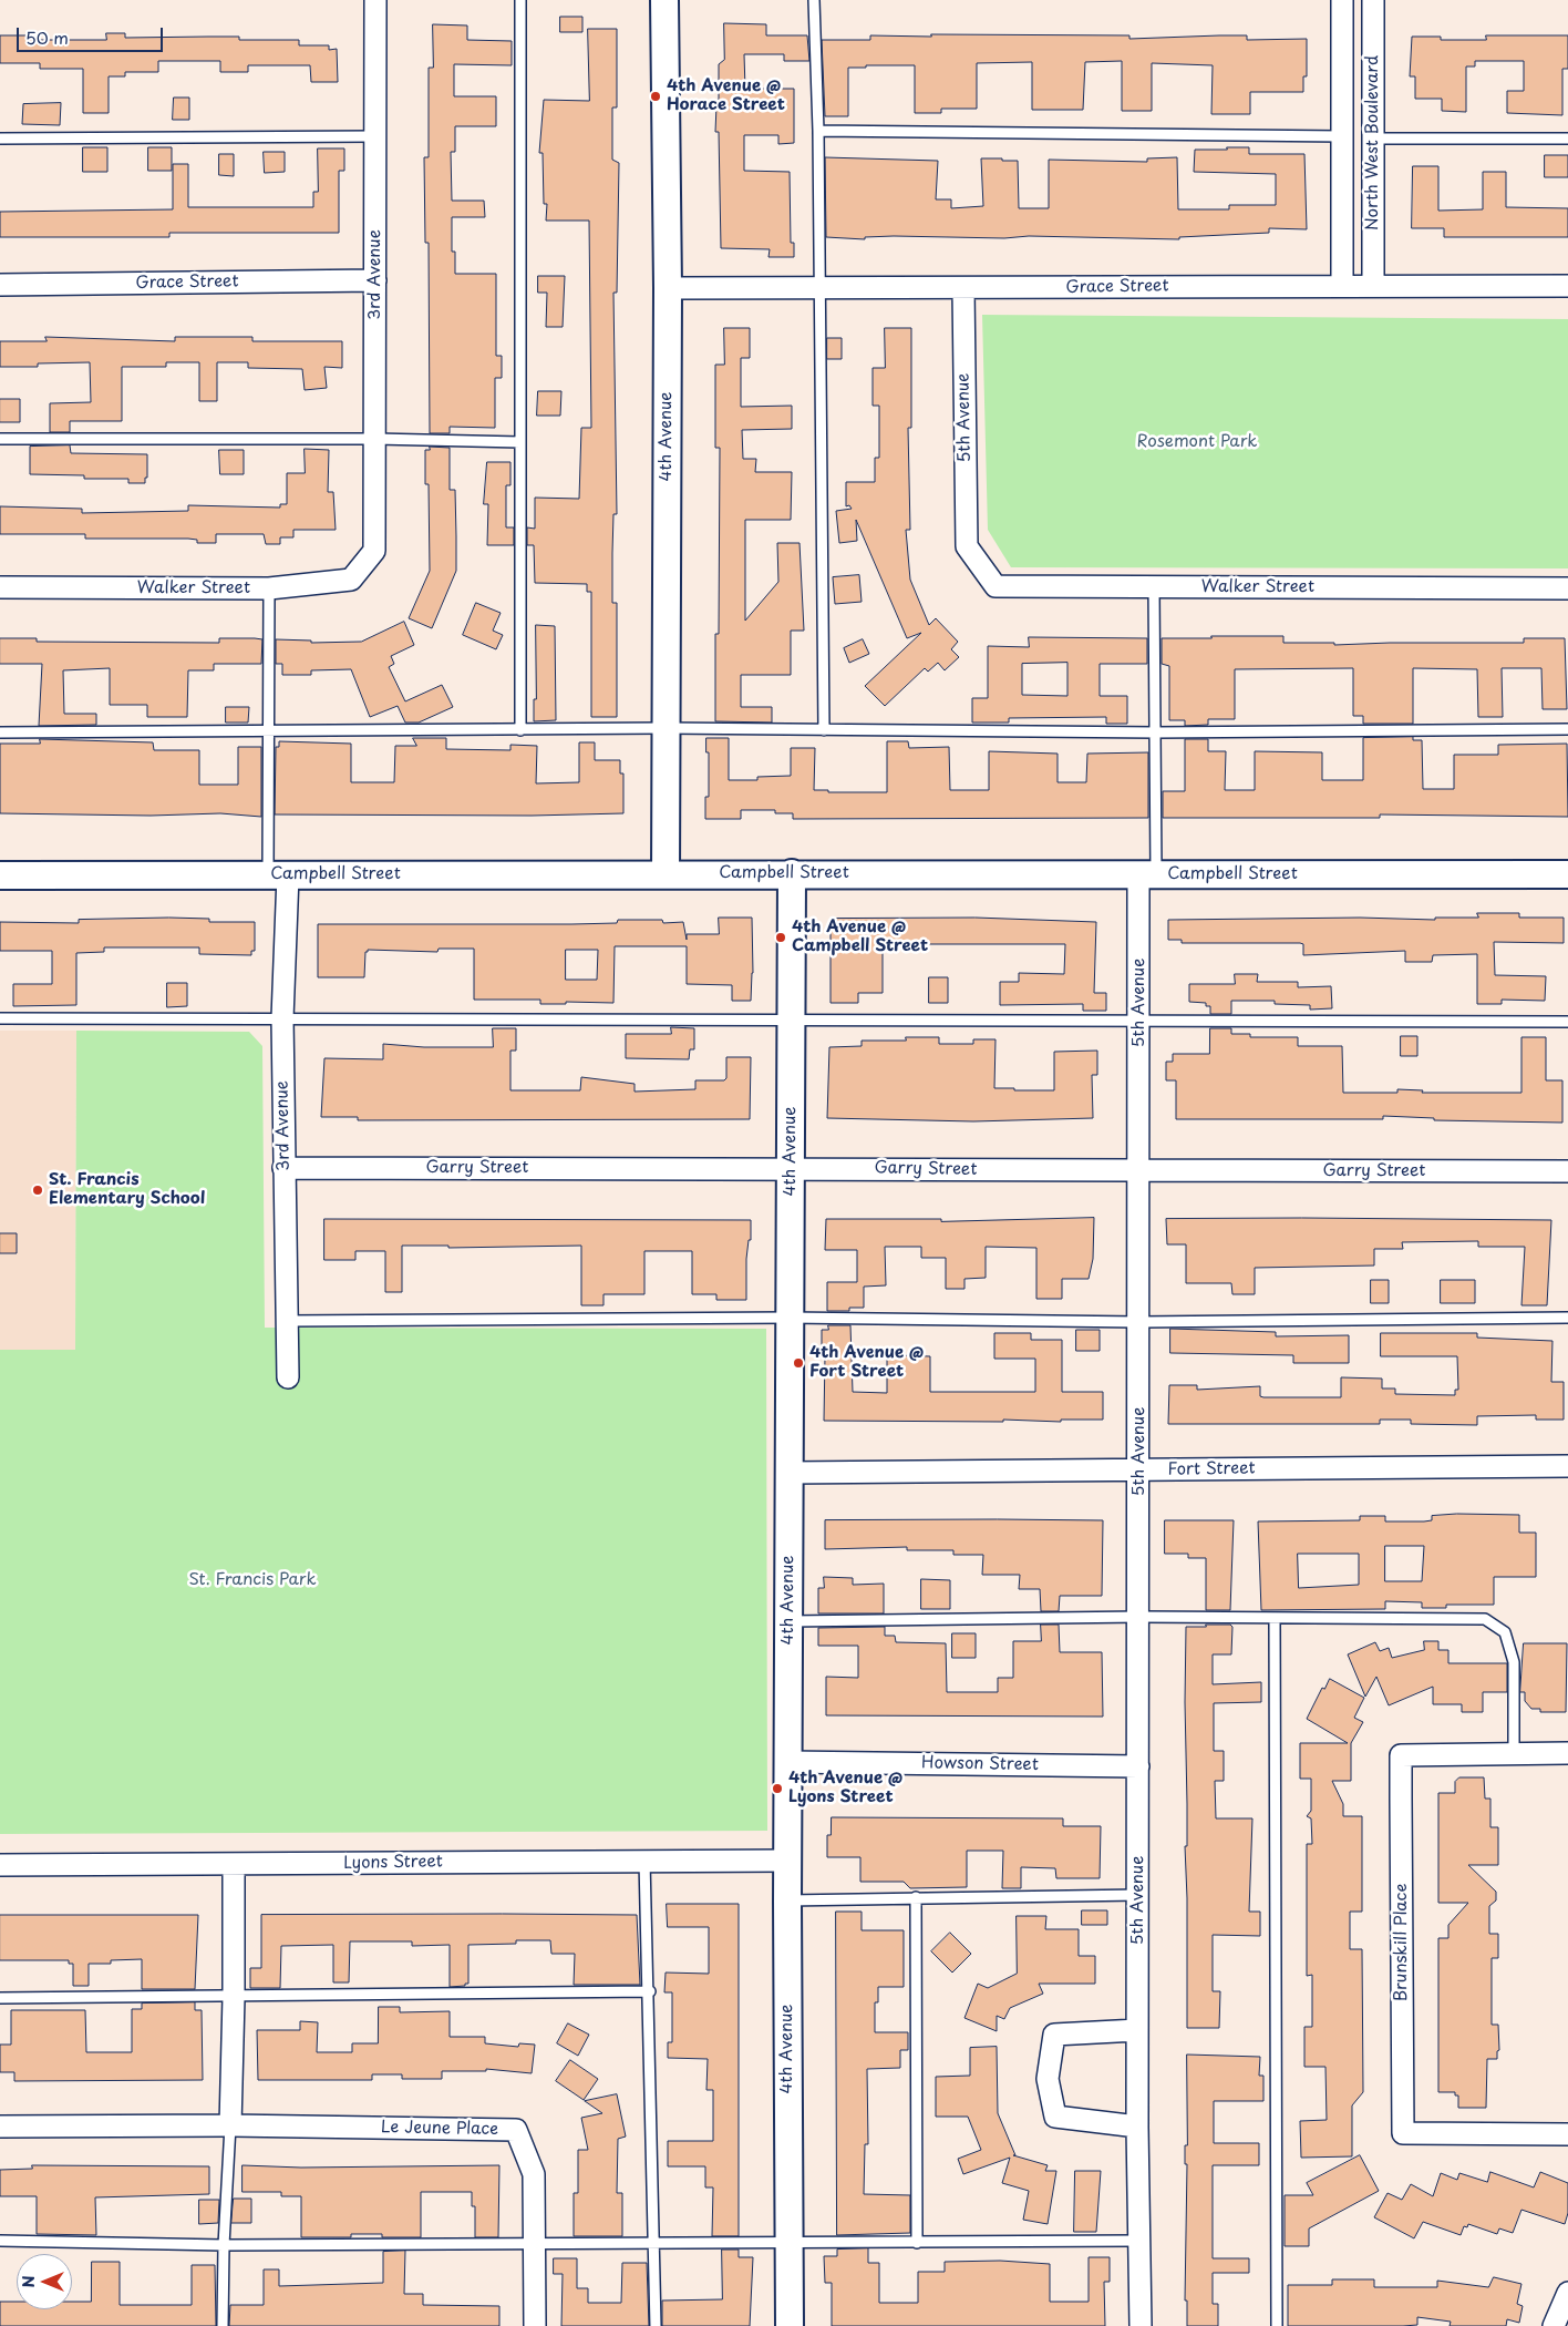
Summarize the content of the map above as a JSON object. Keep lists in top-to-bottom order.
{
  "streets": {
    "street": [
      "North West Boulevard",
      "3rd Avenue",
      "Grace Street",
      "5th Avenue",
      "4th Avenue",
      "Walker Street",
      "Campbell Street",
      "Garry Street",
      "Fort Street",
      "Howson Street",
      "Lyons Street",
      "Brunskill Place",
      "Le Jeune Place"
    ]
  },
  "crossings": [
    ["North West Boulevard", "Grace Street"],
    ["3rd Avenue", "Grace Street"],
    ["3rd Avenue", "Walker Street"],
    ["3rd Avenue", "Campbell Street"],
    ["3rd Avenue", "Garry Street"],
    ["Grace Street", "5th Avenue"],
    ["Grace Street", "4th Avenue"],
    ["5th Avenue", "Walker Street"],
    ["5th Avenue", "Campbell Street"],
    ["5th Avenue", "Garry Street"],
    ["5th Avenue", "Fort Street"],
    ["5th Avenue", "Howson Street"],
    ["4th Avenue", "Campbell Street"],
    ["4th Avenue", "Garry Street"],
    ["4th Avenue", "Fort Street"],
    ["4th Avenue", "Howson Street"],
    ["4th Avenue", "Lyons Street"]
  ],
  "parks": ["Rosemont Park", "St. Francis Park"],
  "places": [
    "4th Avenue @ Horace Street",
    "4th Avenue @ Campbell Street",
    "St. Francis Elementary School",
    "4th Avenue @ Fort Street",
    "4th Avenue @ Lyons Street"
  ],
  "scale_bar": "50 m",
  "north": "left"
}
